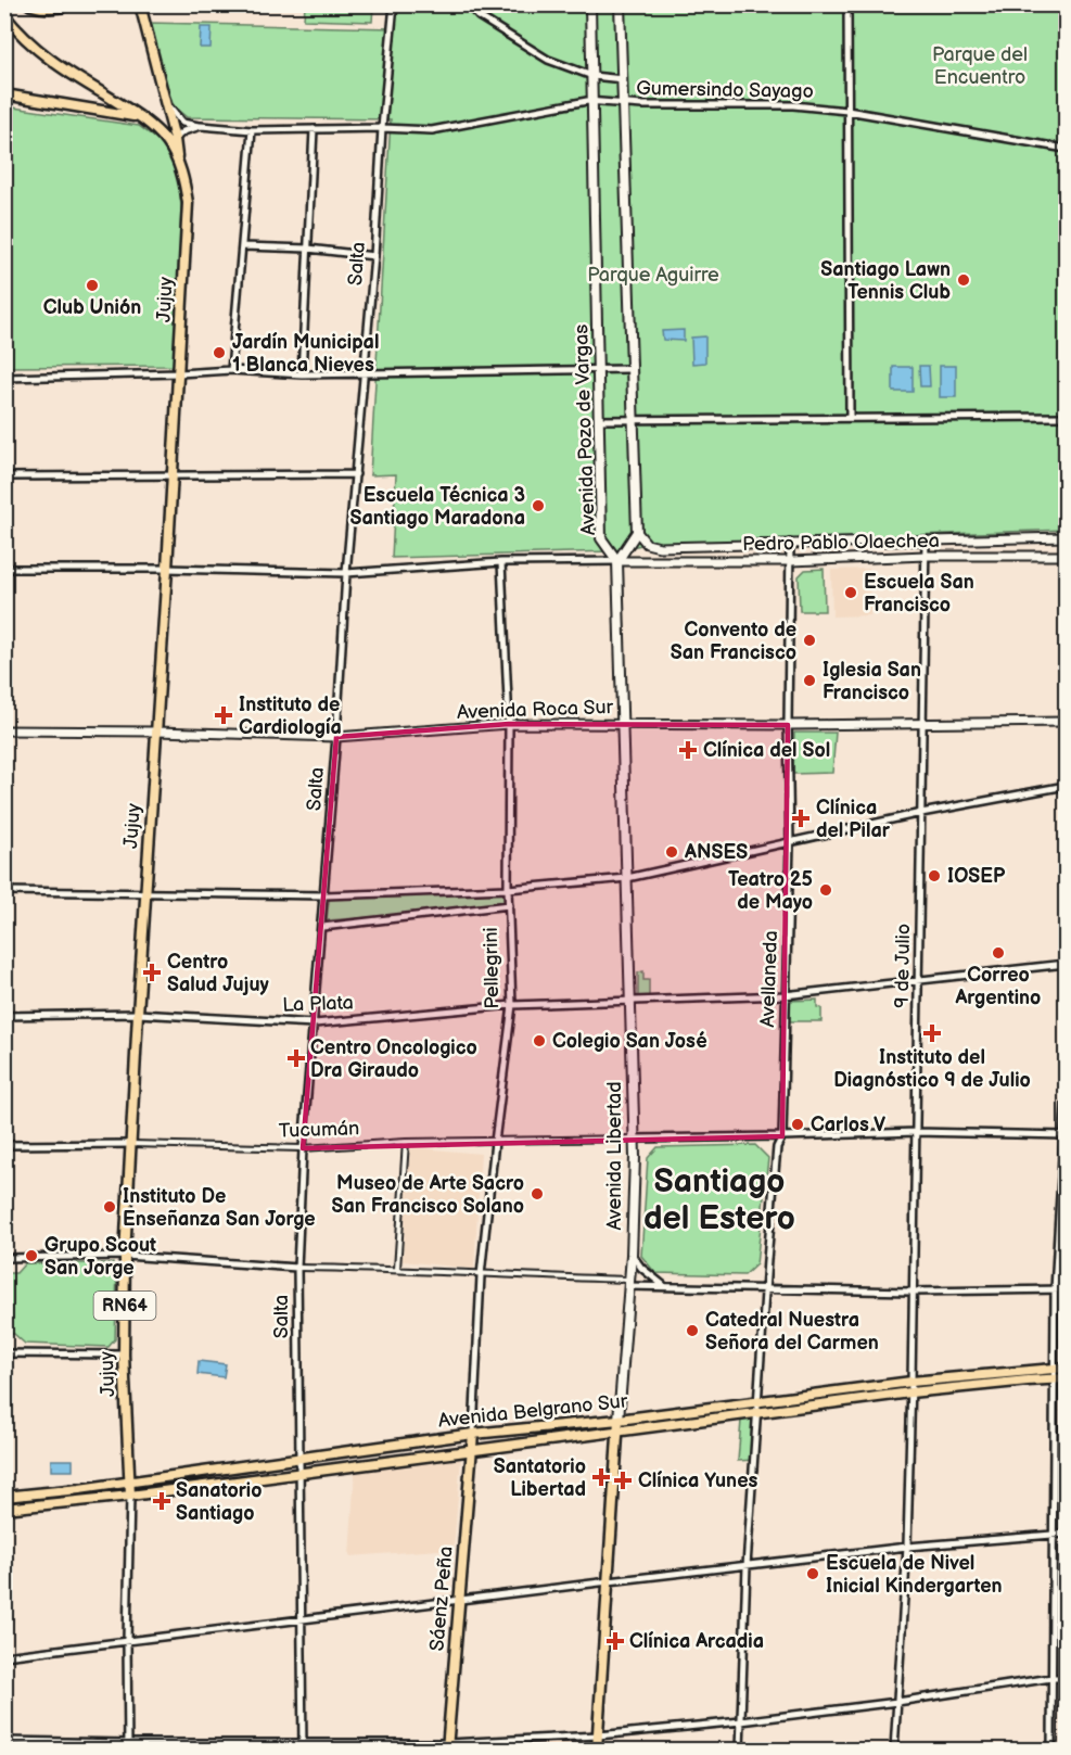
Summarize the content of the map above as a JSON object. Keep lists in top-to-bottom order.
{
  "streets": {
    "main road": [
      "Jujuy",
      "Avenida Pozo de Vargas",
      "Pellegrini",
      "Avenida Libertad",
      "RN64",
      "Avenida Belgrano Sur",
      "Sáenz Peña"
    ],
    "street": [
      "Gumersindo Sayago",
      "Salta",
      "Pedro Pablo Olaechea",
      "Avenida Roca Sur",
      "9 de Julio",
      "Avellaneda",
      "La Plata",
      "Tucumán"
    ]
  },
  "crossings": [
    ["Gumersindo Sayago", "Salta"],
    ["Gumersindo Sayago", "Avenida Pozo de Vargas"],
    ["Salta", "Avenida Roca Sur"],
    ["Salta", "La Plata"],
    ["Salta", "Tucumán"],
    ["Salta", "Avenida Belgrano Sur"],
    ["Jujuy", "Avenida Roca Sur"],
    ["Jujuy", "La Plata"],
    ["Jujuy", "Tucumán"],
    ["Jujuy", "Avenida Belgrano Sur"],
    ["Avenida Pozo de Vargas", "Pedro Pablo Olaechea"],
    ["Avenida Pozo de Vargas", "Avenida Libertad"],
    ["Pedro Pablo Olaechea", "9 de Julio"],
    ["Pedro Pablo Olaechea", "Avellaneda"],
    ["Pedro Pablo Olaechea", "Avenida Libertad"],
    ["Avenida Roca Sur", "9 de Julio"],
    ["Avenida Roca Sur", "Pellegrini"],
    ["Avenida Roca Sur", "Avellaneda"],
    ["Avenida Roca Sur", "Avenida Libertad"],
    ["9 de Julio", "La Plata"],
    ["9 de Julio", "Avenida Belgrano Sur"],
    ["Pellegrini", "La Plata"],
    ["Pellegrini", "Tucumán"],
    ["Pellegrini", "Avenida Belgrano Sur"],
    ["Pellegrini", "Sáenz Peña"],
    ["Avellaneda", "La Plata"],
    ["Avellaneda", "Avenida Belgrano Sur"],
    ["La Plata", "Avenida Libertad"],
    ["Tucumán", "Avenida Libertad"],
    ["Avenida Libertad", "Avenida Belgrano Sur"],
    ["Avenida Belgrano Sur", "Sáenz Peña"]
  ],
  "districts": ["Santiago del Estero"],
  "parks": ["Parque del Encuentro", "Parque Aguirre"],
  "places": {
    "other": [
      "Santiago Lawn Tennis Club",
      "Club Unión",
      "Jardín Municipal 1 Blanca Nieves",
      "Escuela Técnica 3 Santiago Maradona",
      "Escuela San Francisco",
      "Convento de San Francisco",
      "Iglesia San Francisco",
      "ANSES",
      "IOSEP",
      "Teatro 25 de Mayo",
      "Correo Argentino",
      "Colegio San José",
      "Carlos V",
      "Museo de Arte Sacro San Francisco Solano",
      "Instituto De Enseñanza San Jorge",
      "Grupo Scout San Jorge",
      "Catedral Nuestra Señora del Carmen",
      "Escuela de Nivel Inicial Kindergarten"
    ],
    "health": [
      "Instituto de Cardiología",
      "Clínica del Sol",
      "Clínica del Pilar",
      "Centro Salud Jujuy",
      "Instituto del Diagnóstico 9 de Julio",
      "Centro Oncologico Dra Giraudo",
      "Santatorio Libertad",
      "Clínica Yunes",
      "Sanatorio Santiago",
      "Clínica Arcadia"
    ]
  }
}
